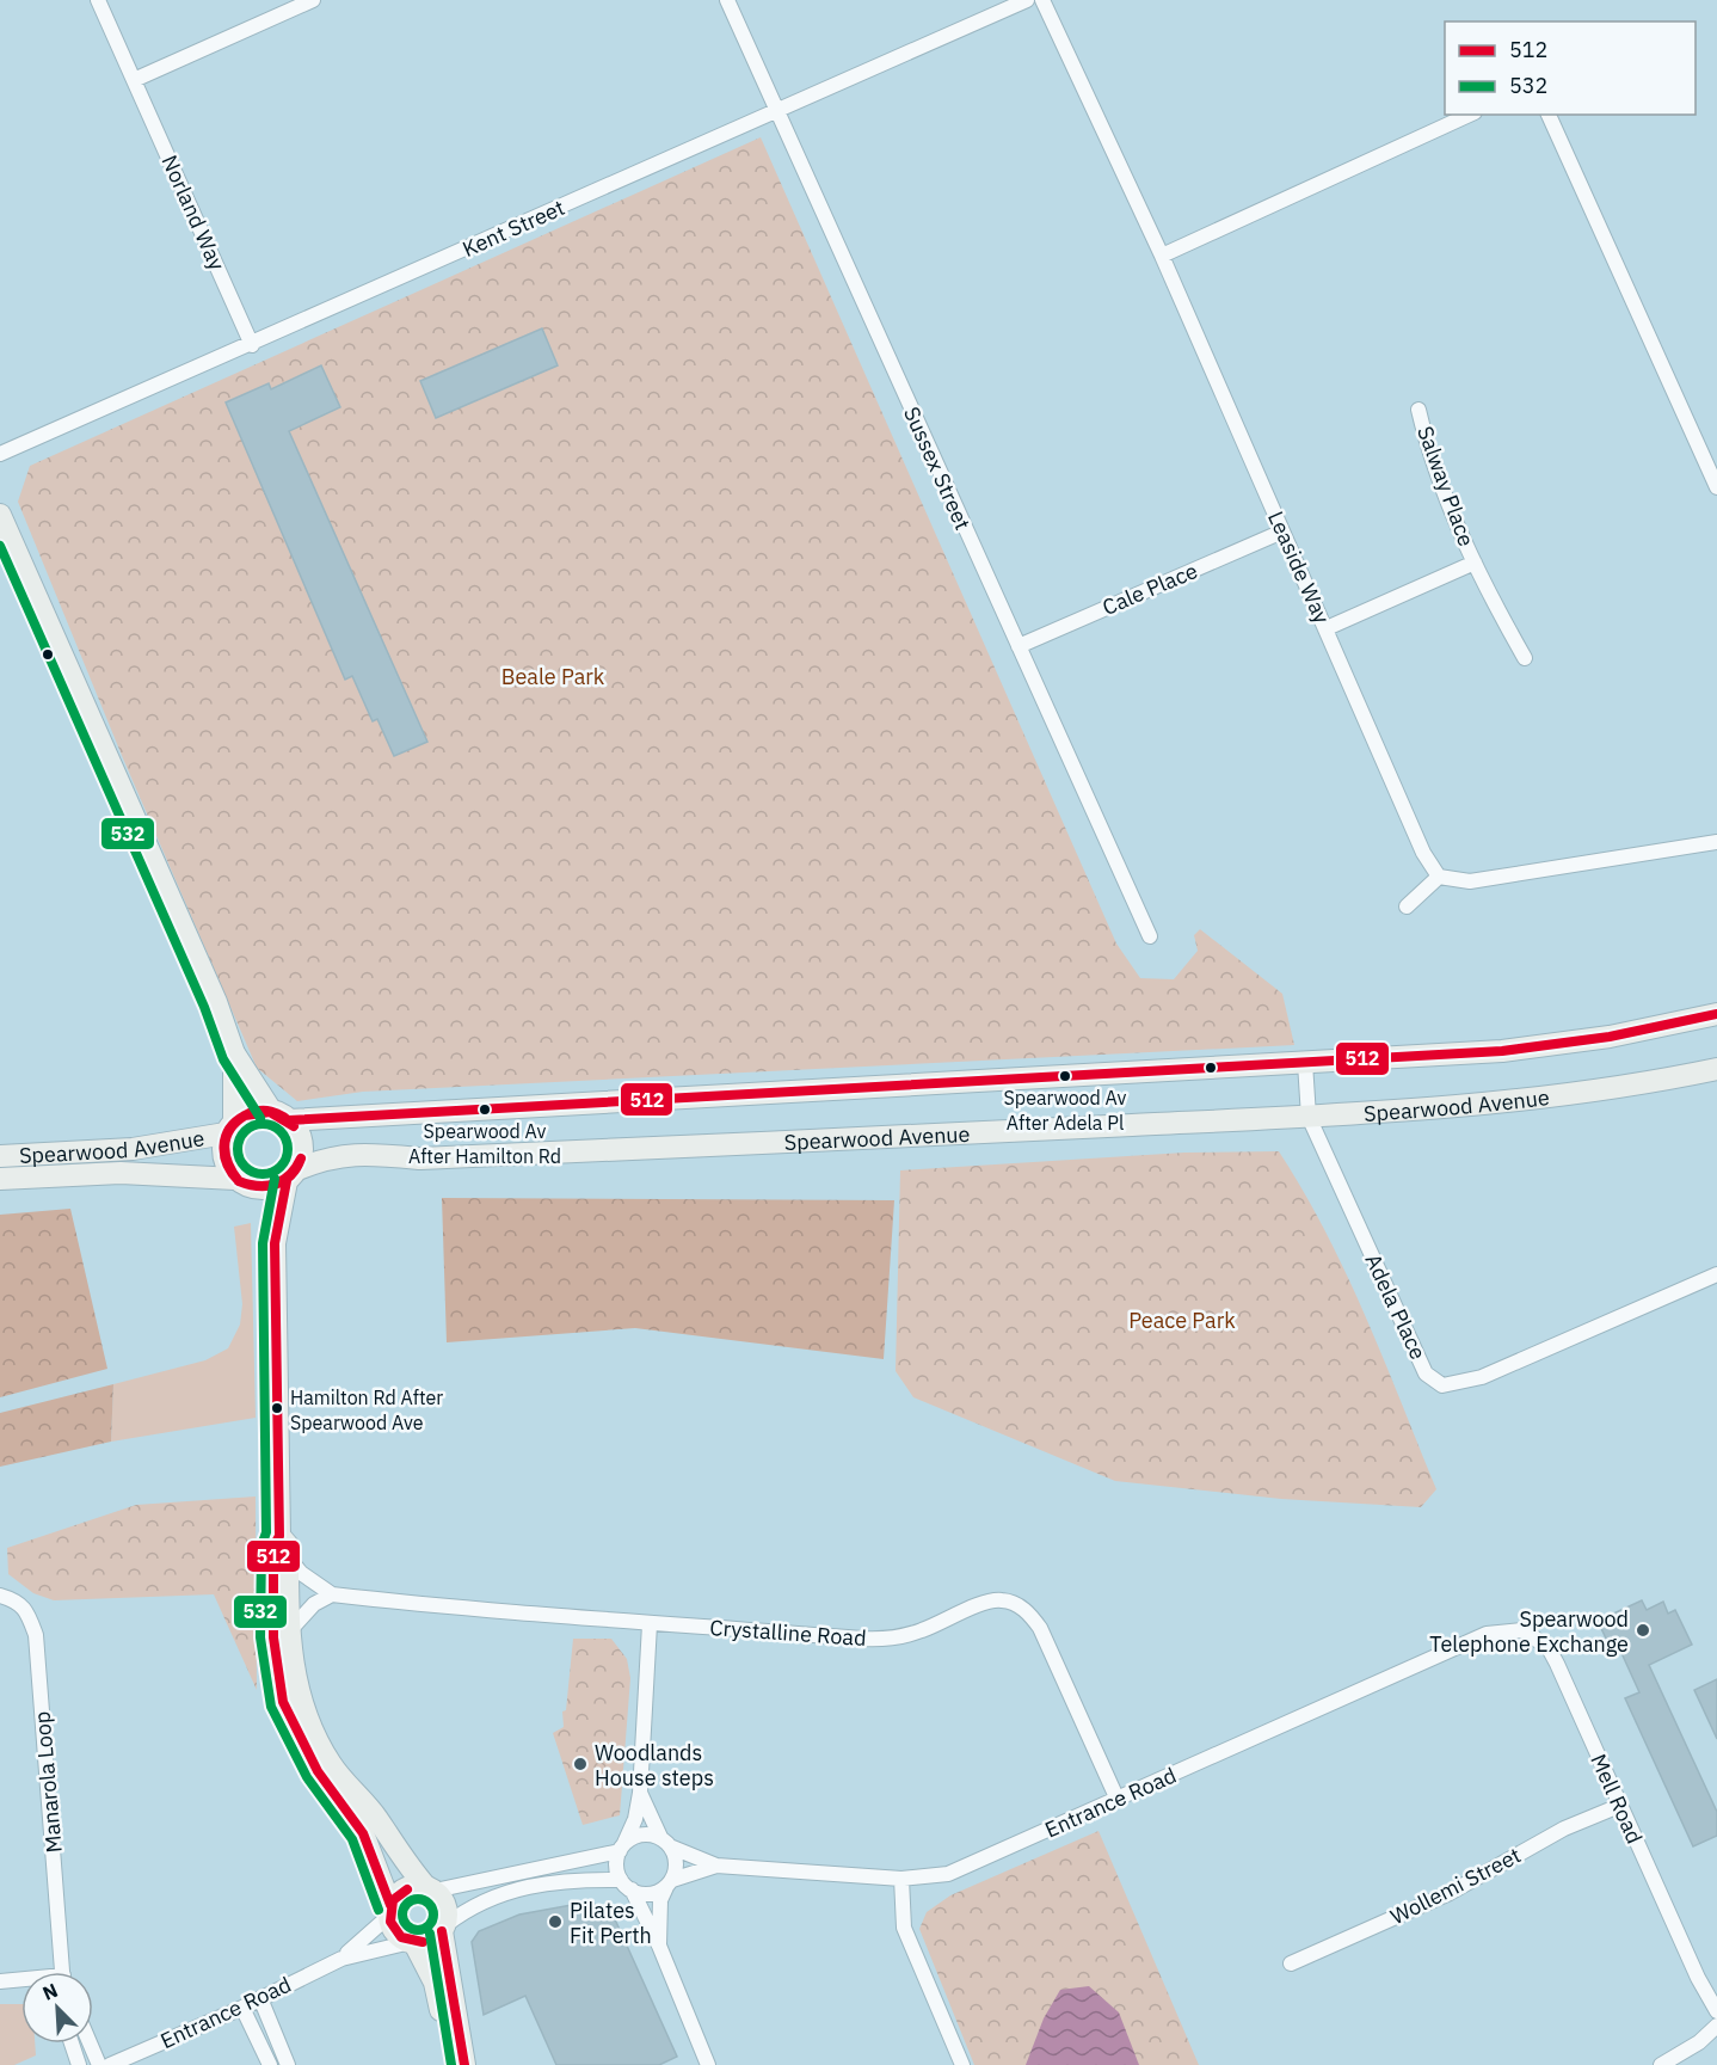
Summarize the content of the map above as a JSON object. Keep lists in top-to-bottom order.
{
  "streets": {
    "main road": ["Spearwood Avenue"],
    "street": [
      "Norland Way",
      "Kent Street",
      "Sussex Street",
      "Salway Place",
      "Leaside Way",
      "Cale Place",
      "Adela Place",
      "Crystalline Road",
      "Manarola Loop",
      "Mell Road",
      "Entrance Road",
      "Wollemi Street"
    ]
  },
  "crossings": [
    ["Norland Way", "Kent Street"],
    ["Kent Street", "Sussex Street"],
    ["Sussex Street", "Cale Place"],
    ["Salway Place", "Leaside Way"],
    ["Leaside Way", "Cale Place"],
    ["Spearwood Avenue", "Adela Place"],
    ["Crystalline Road", "Entrance Road"],
    ["Mell Road", "Entrance Road"],
    ["Mell Road", "Wollemi Street"]
  ],
  "parks": ["Beale Park", "Peace Park"],
  "places": [
    "Spearwood Av After Adela Pl",
    "Spearwood Av After Hamilton Rd",
    "Hamilton Rd After Spearwood Ave",
    "Spearwood Telephone Exchange",
    "Woodlands House steps",
    "Pilates Fit Perth"
  ],
  "lines": ["transit line 532", "transit line 512"],
  "legend": ["512", "532"],
  "north": "top left"
}
